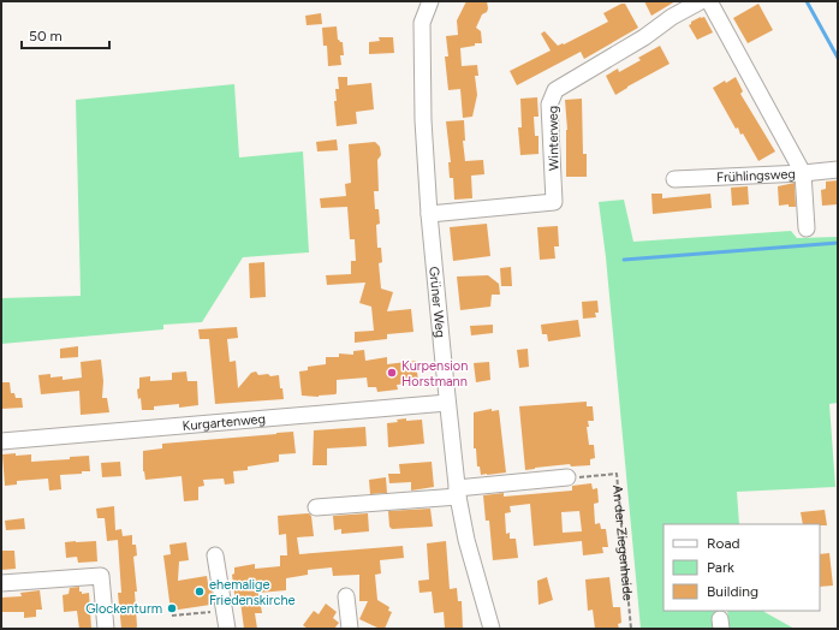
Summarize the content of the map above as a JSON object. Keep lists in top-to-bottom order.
{
  "streets": {
    "street": [
      "Winterweg",
      "Frühlingsweg",
      "Grüner Weg",
      "Kurgartenweg"
    ],
    "path": ["An der Ziegenheide"]
  },
  "crossings": [
    ["Winterweg", "Grüner Weg"],
    ["Grüner Weg", "Kurgartenweg"]
  ],
  "places": ["Kurpension Horstmann", "ehemalige Friedenskirche", "Glockenturm"],
  "legend": ["Road", "Park", "Building"],
  "scale_bar": "50 m"
}
